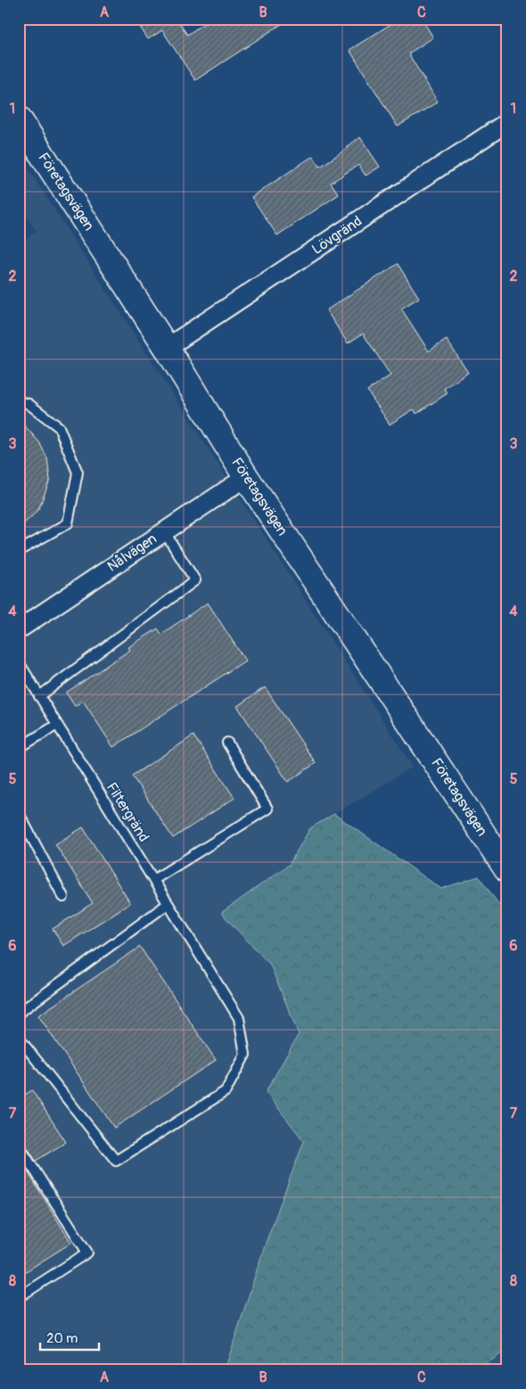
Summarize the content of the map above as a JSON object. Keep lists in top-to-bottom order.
{
  "streets": {
    "street": ["Företagsvägen", "Lövgränd", "Nålvägen"],
    "lane": ["Filtergränd"]
  },
  "crossings": [
    ["Företagsvägen", "Lövgränd"],
    ["Företagsvägen", "Nålvägen"]
  ],
  "scale_bar": "20 m",
  "grid": {
    "columns": ["A", "B", "C"],
    "rows": [
      "1",
      "2",
      "3",
      "4",
      "5",
      "6",
      "7",
      "8"
    ]
  }
}
